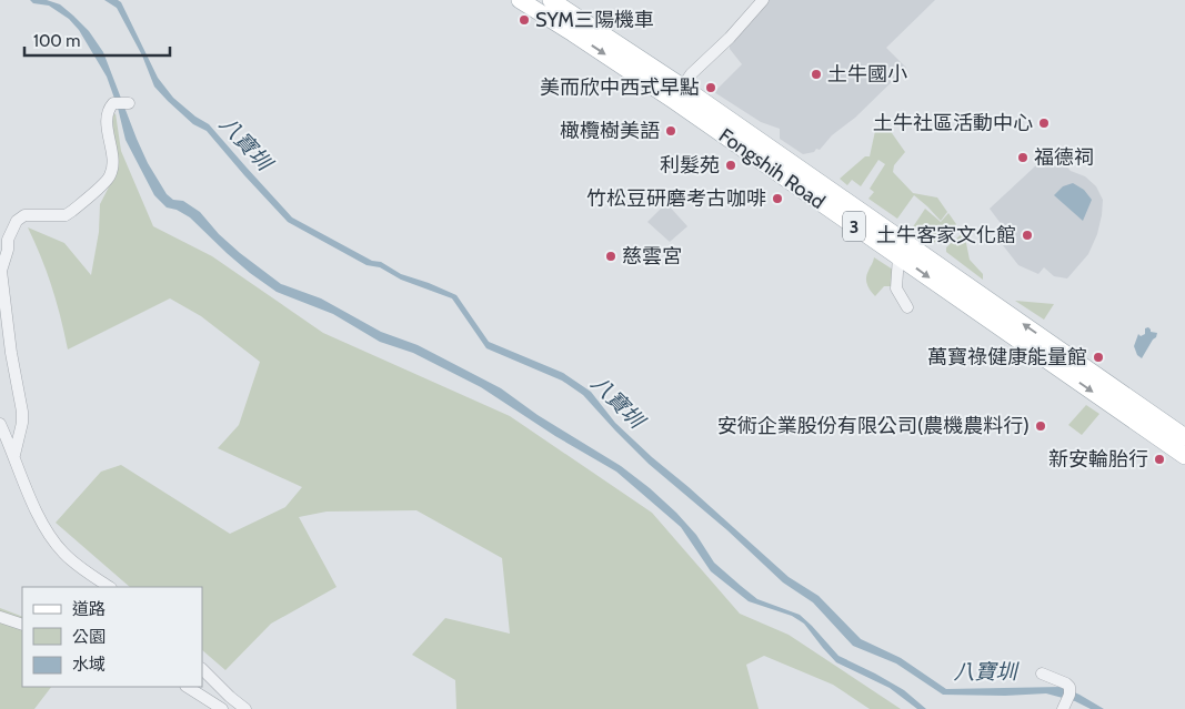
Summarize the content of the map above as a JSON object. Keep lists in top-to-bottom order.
{
  "streets": {
    "main road": ["Fongshih Road", "3"]
  },
  "water": ["八寶圳"],
  "places": [
    "SYM三陽機車",
    "土牛國小",
    "美而欣中西式早點",
    "土牛社區活動中心",
    "橄欖樹美語",
    "福德祠",
    "利髮苑",
    "竹松豆研磨考古咖啡",
    "土牛客家文化館",
    "慈雲宮",
    "萬寶祿健康能量館",
    "安術企業股份有限公司(農機農料行)",
    "新安輪胎行"
  ],
  "legend": ["道路", "公園", "水域"],
  "scale_bar": "100 m"
}
